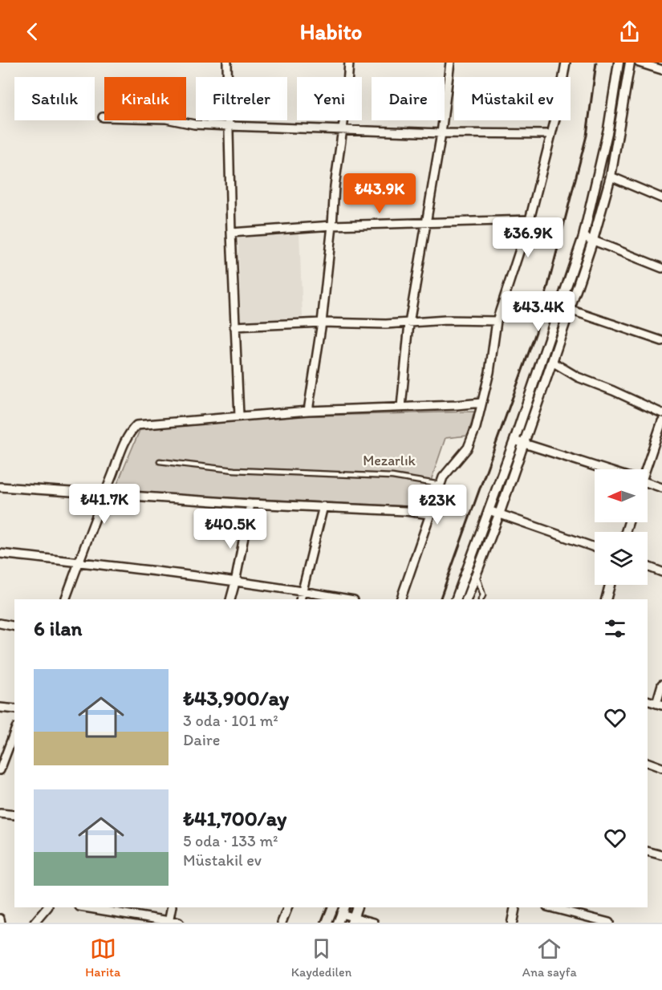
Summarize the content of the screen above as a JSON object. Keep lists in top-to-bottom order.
{
  "parks": ["Mezarlık"],
  "north": "left",
  "page": {
    "header": "Habito",
    "chip": [
      "Satılık",
      "Kiralık",
      "Filtreler",
      "Yeni",
      "Daire",
      "Müstakil ev"
    ],
    "price": [
      "₺43.9K",
      "₺36.9K",
      "₺43.4K",
      "₺41.7K",
      "₺23K",
      "₺40.5K"
    ],
    "heading": "6 ilan",
    "list": [
      {
        "name": "₺43,900/ay",
        "note": "3 oda · 101 m² · Daire"
      },
      {
        "name": "₺41,700/ay",
        "note": "5 oda · 133 m² · Müstakil ev"
      }
    ],
    "tabs": ["Harita", "Kaydedilen", "Ana sayfa"]
  }
}
